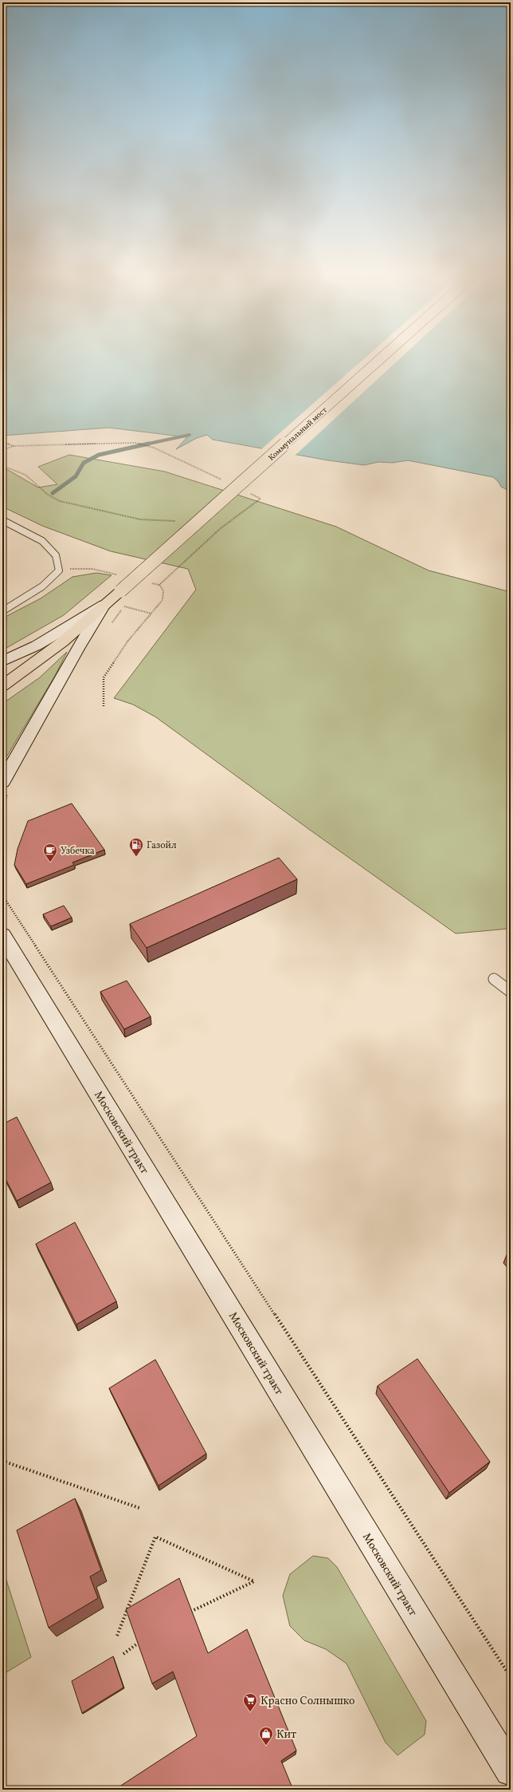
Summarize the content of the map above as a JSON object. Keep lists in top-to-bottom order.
{
  "streets": {
    "main road": ["Коммунальный мост", "Московский тракт"]
  },
  "places": {
    "fuel station": ["Газойл"],
    "cafe": ["Узбечка"],
    "supermarket": ["Красно Солнышко"],
    "shop": ["Кит"]
  }
}
